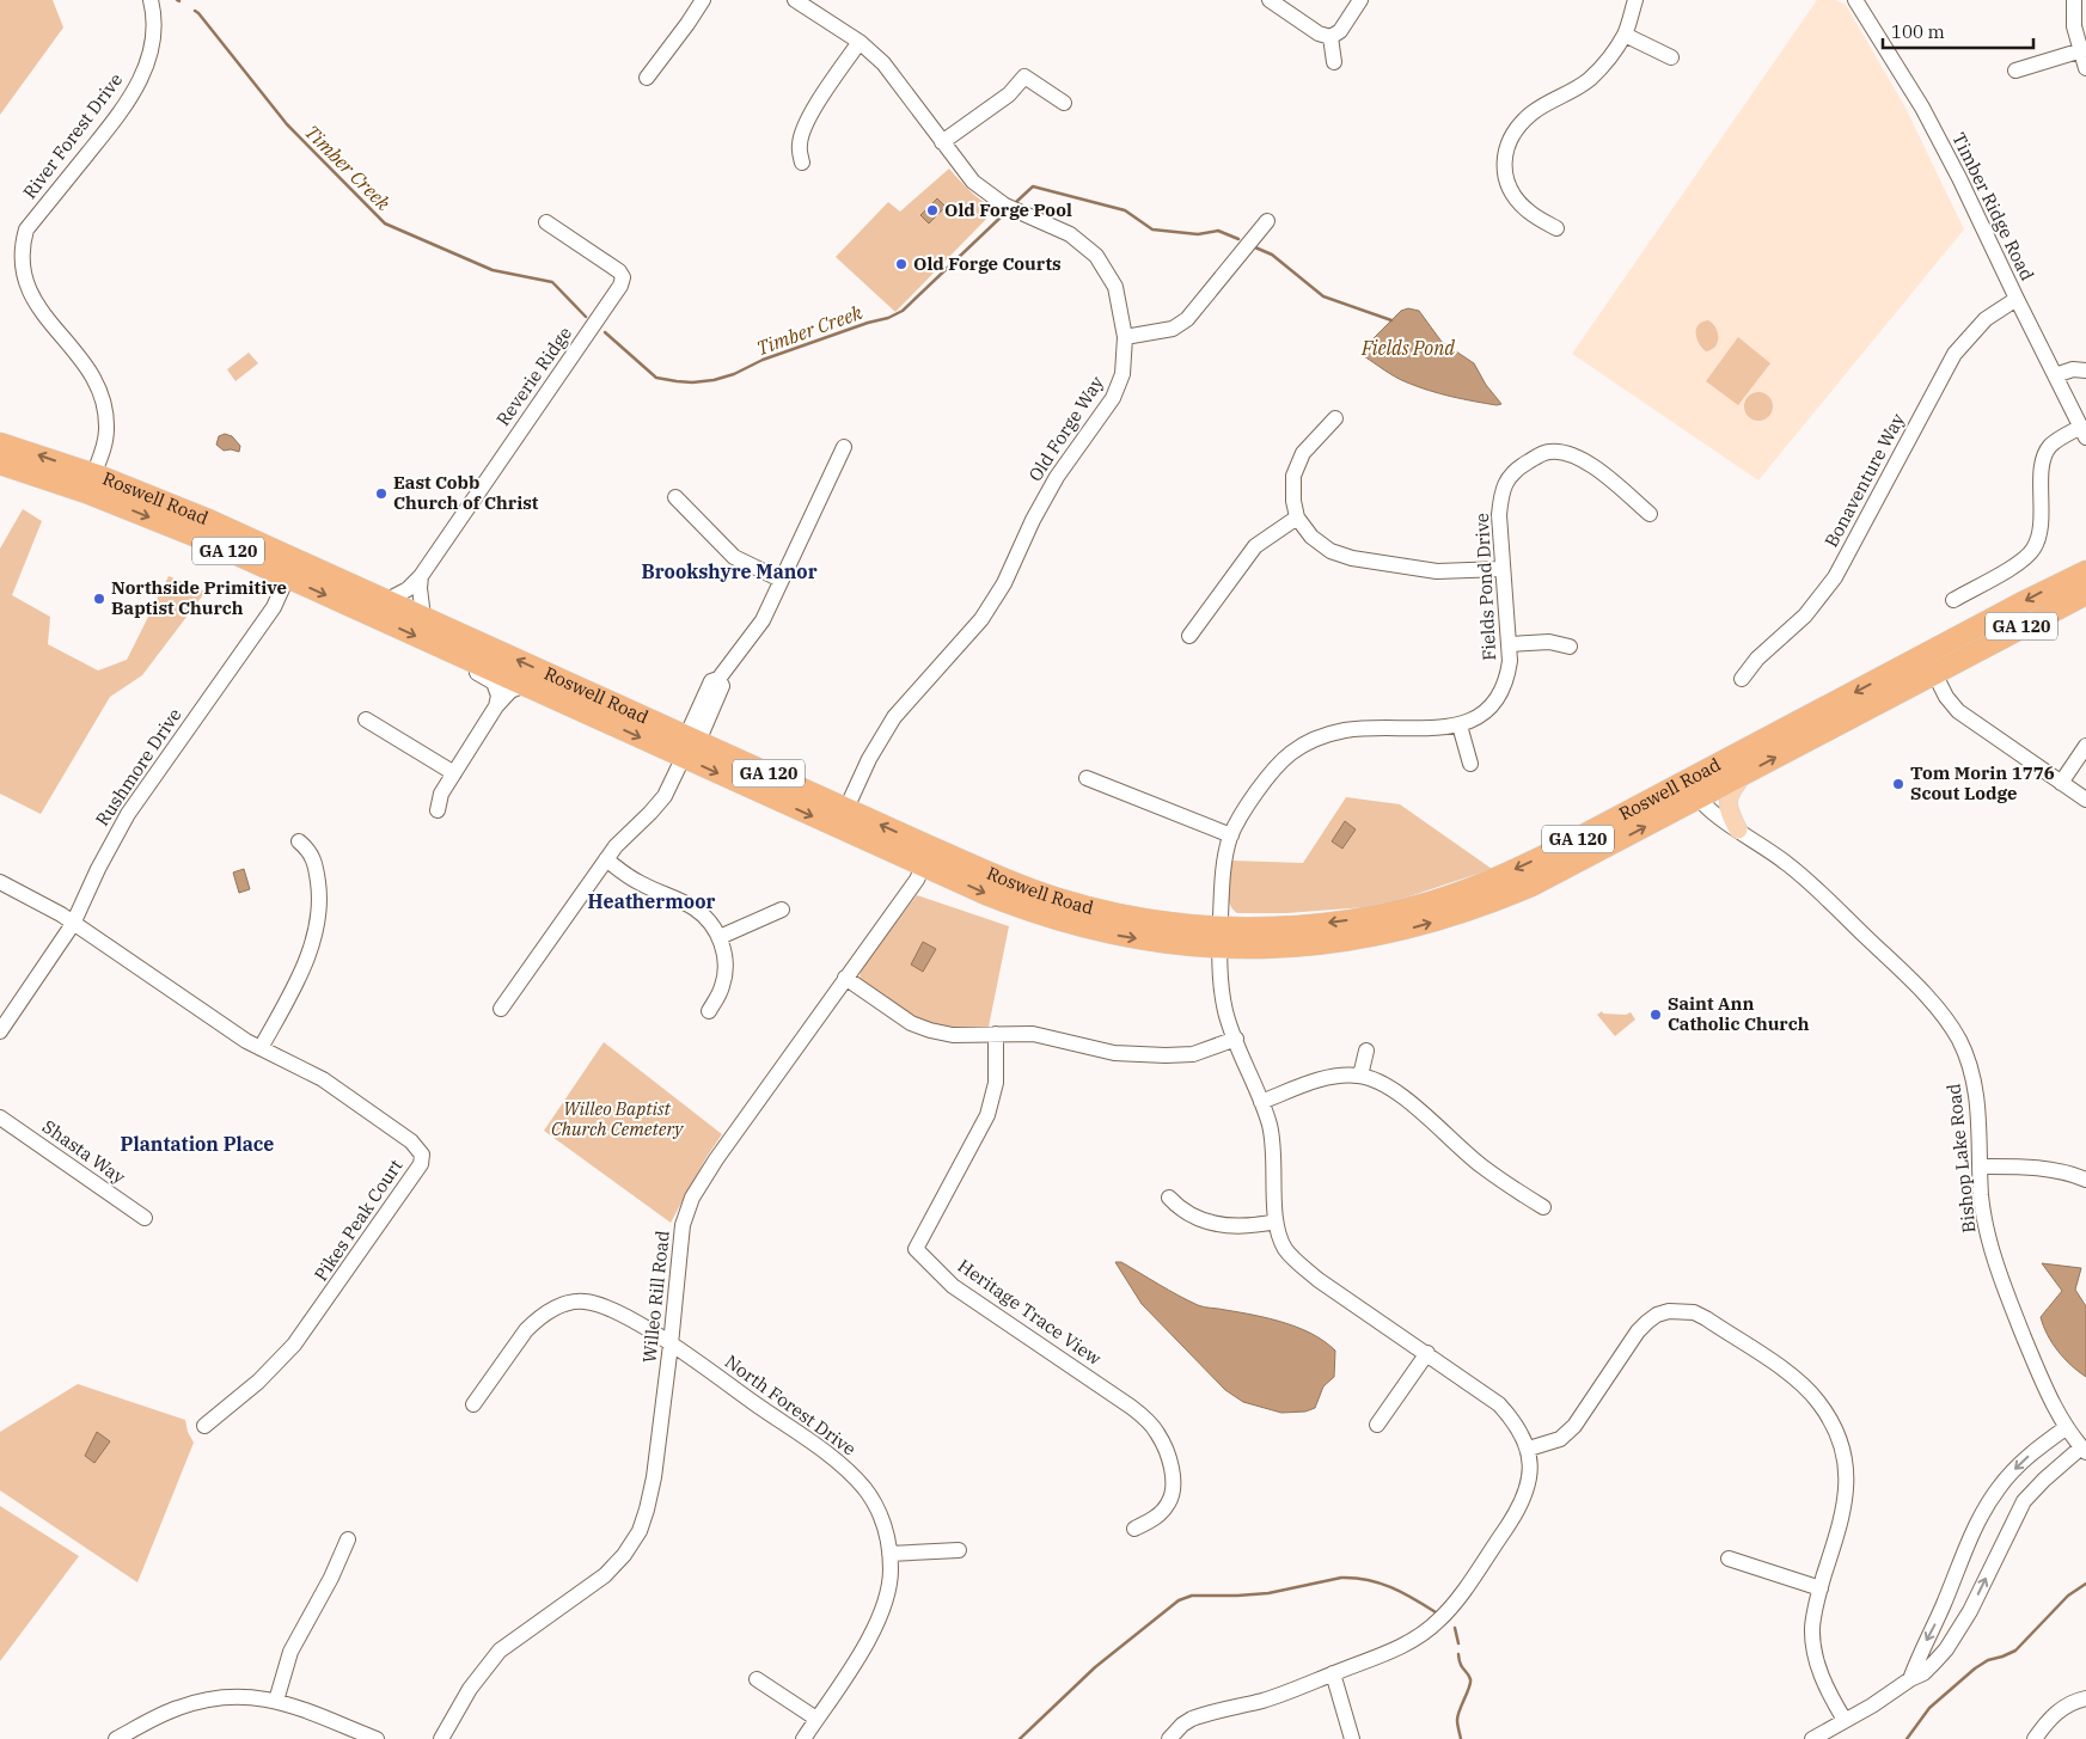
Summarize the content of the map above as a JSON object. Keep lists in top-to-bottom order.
{
  "streets": {
    "highway": ["Roswell Road", "GA 120"],
    "street": [
      "River Forest Drive",
      "Timber Ridge Road",
      "Reverie Ridge",
      "Old Forge Way",
      "Bonaventure Way",
      "Fields Pond Drive",
      "Rushmore Drive",
      "Shasta Way",
      "Bishop Lake Road",
      "Pikes Peak Court",
      "Willeo Rill Road",
      "Heritage Trace View",
      "North Forest Drive"
    ]
  },
  "crossings": [
    ["River Forest Drive", "Roswell Road"],
    ["Timber Ridge Road", "Bonaventure Way"],
    ["Reverie Ridge", "Roswell Road"],
    ["Old Forge Way", "Roswell Road"],
    ["Roswell Road", "Fields Pond Drive"],
    ["Roswell Road", "Rushmore Drive"],
    ["Roswell Road", "Bishop Lake Road"],
    ["Roswell Road", "Willeo Rill Road"],
    ["Rushmore Drive", "Pikes Peak Court"],
    ["Willeo Rill Road", "North Forest Drive"]
  ],
  "districts": ["Brookshyre Manor", "Heathermoor", "Plantation Place"],
  "water": ["Timber Creek", "Fields Pond"],
  "parks": ["Willeo Baptist Church Cemetery"],
  "places": [
    "Old Forge Pool",
    "Old Forge Courts",
    "East Cobb Church of Christ",
    "Northside Primitive Baptist Church",
    "Tom Morin 1776 Scout Lodge",
    "Saint Ann Catholic Church"
  ],
  "scale_bar": "100 m"
}
